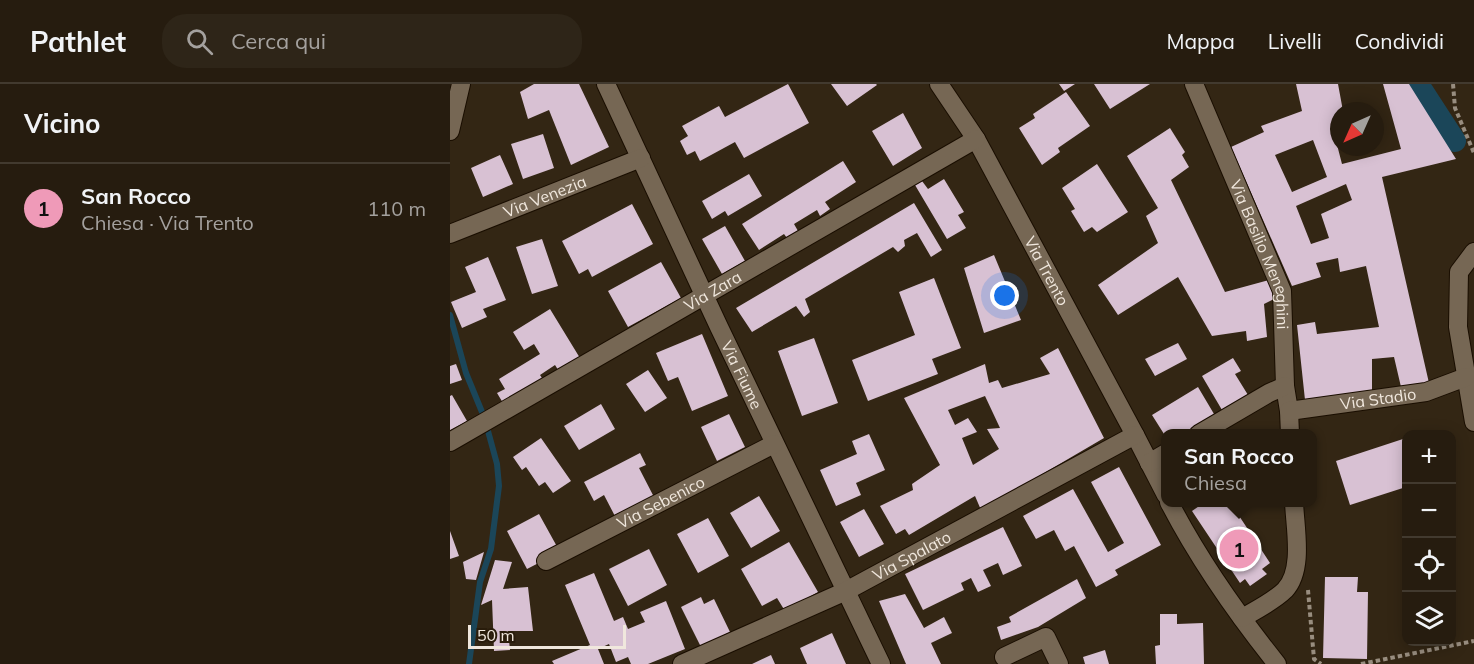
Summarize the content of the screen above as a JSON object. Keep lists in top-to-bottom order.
{
  "streets": {
    "street": [
      "Via Venezia",
      "Via Basilio Meneghini",
      "Via Trento",
      "Via Zara",
      "Via Fiume",
      "Via Stadio",
      "Via Sebenico",
      "Via Spalato"
    ]
  },
  "crossings": [
    ["Via Venezia", "Via Fiume"],
    ["Via Basilio Meneghini", "Via Stadio"],
    ["Via Trento", "Via Zara"],
    ["Via Trento", "Via Spalato"],
    ["Via Zara", "Via Fiume"],
    ["Via Fiume", "Via Sebenico"],
    ["Via Fiume", "Via Spalato"]
  ],
  "scale_bar": "50 m",
  "north": "bottom left",
  "page": {
    "header": "Pathlet",
    "search": "Cerca qui",
    "nav": ["Mappa", "Livelli", "Condividi"],
    "heading": "Vicino",
    "list": [
      {
        "mark": "1",
        "name": "San Rocco",
        "note": "Chiesa · Via Trento",
        "value": "110 m"
      }
    ],
    "popup": ["San Rocco", "Chiesa"],
    "map_buttons": ["+", "−"],
    "pins": "1",
    "scale": "50 m"
  }
}
